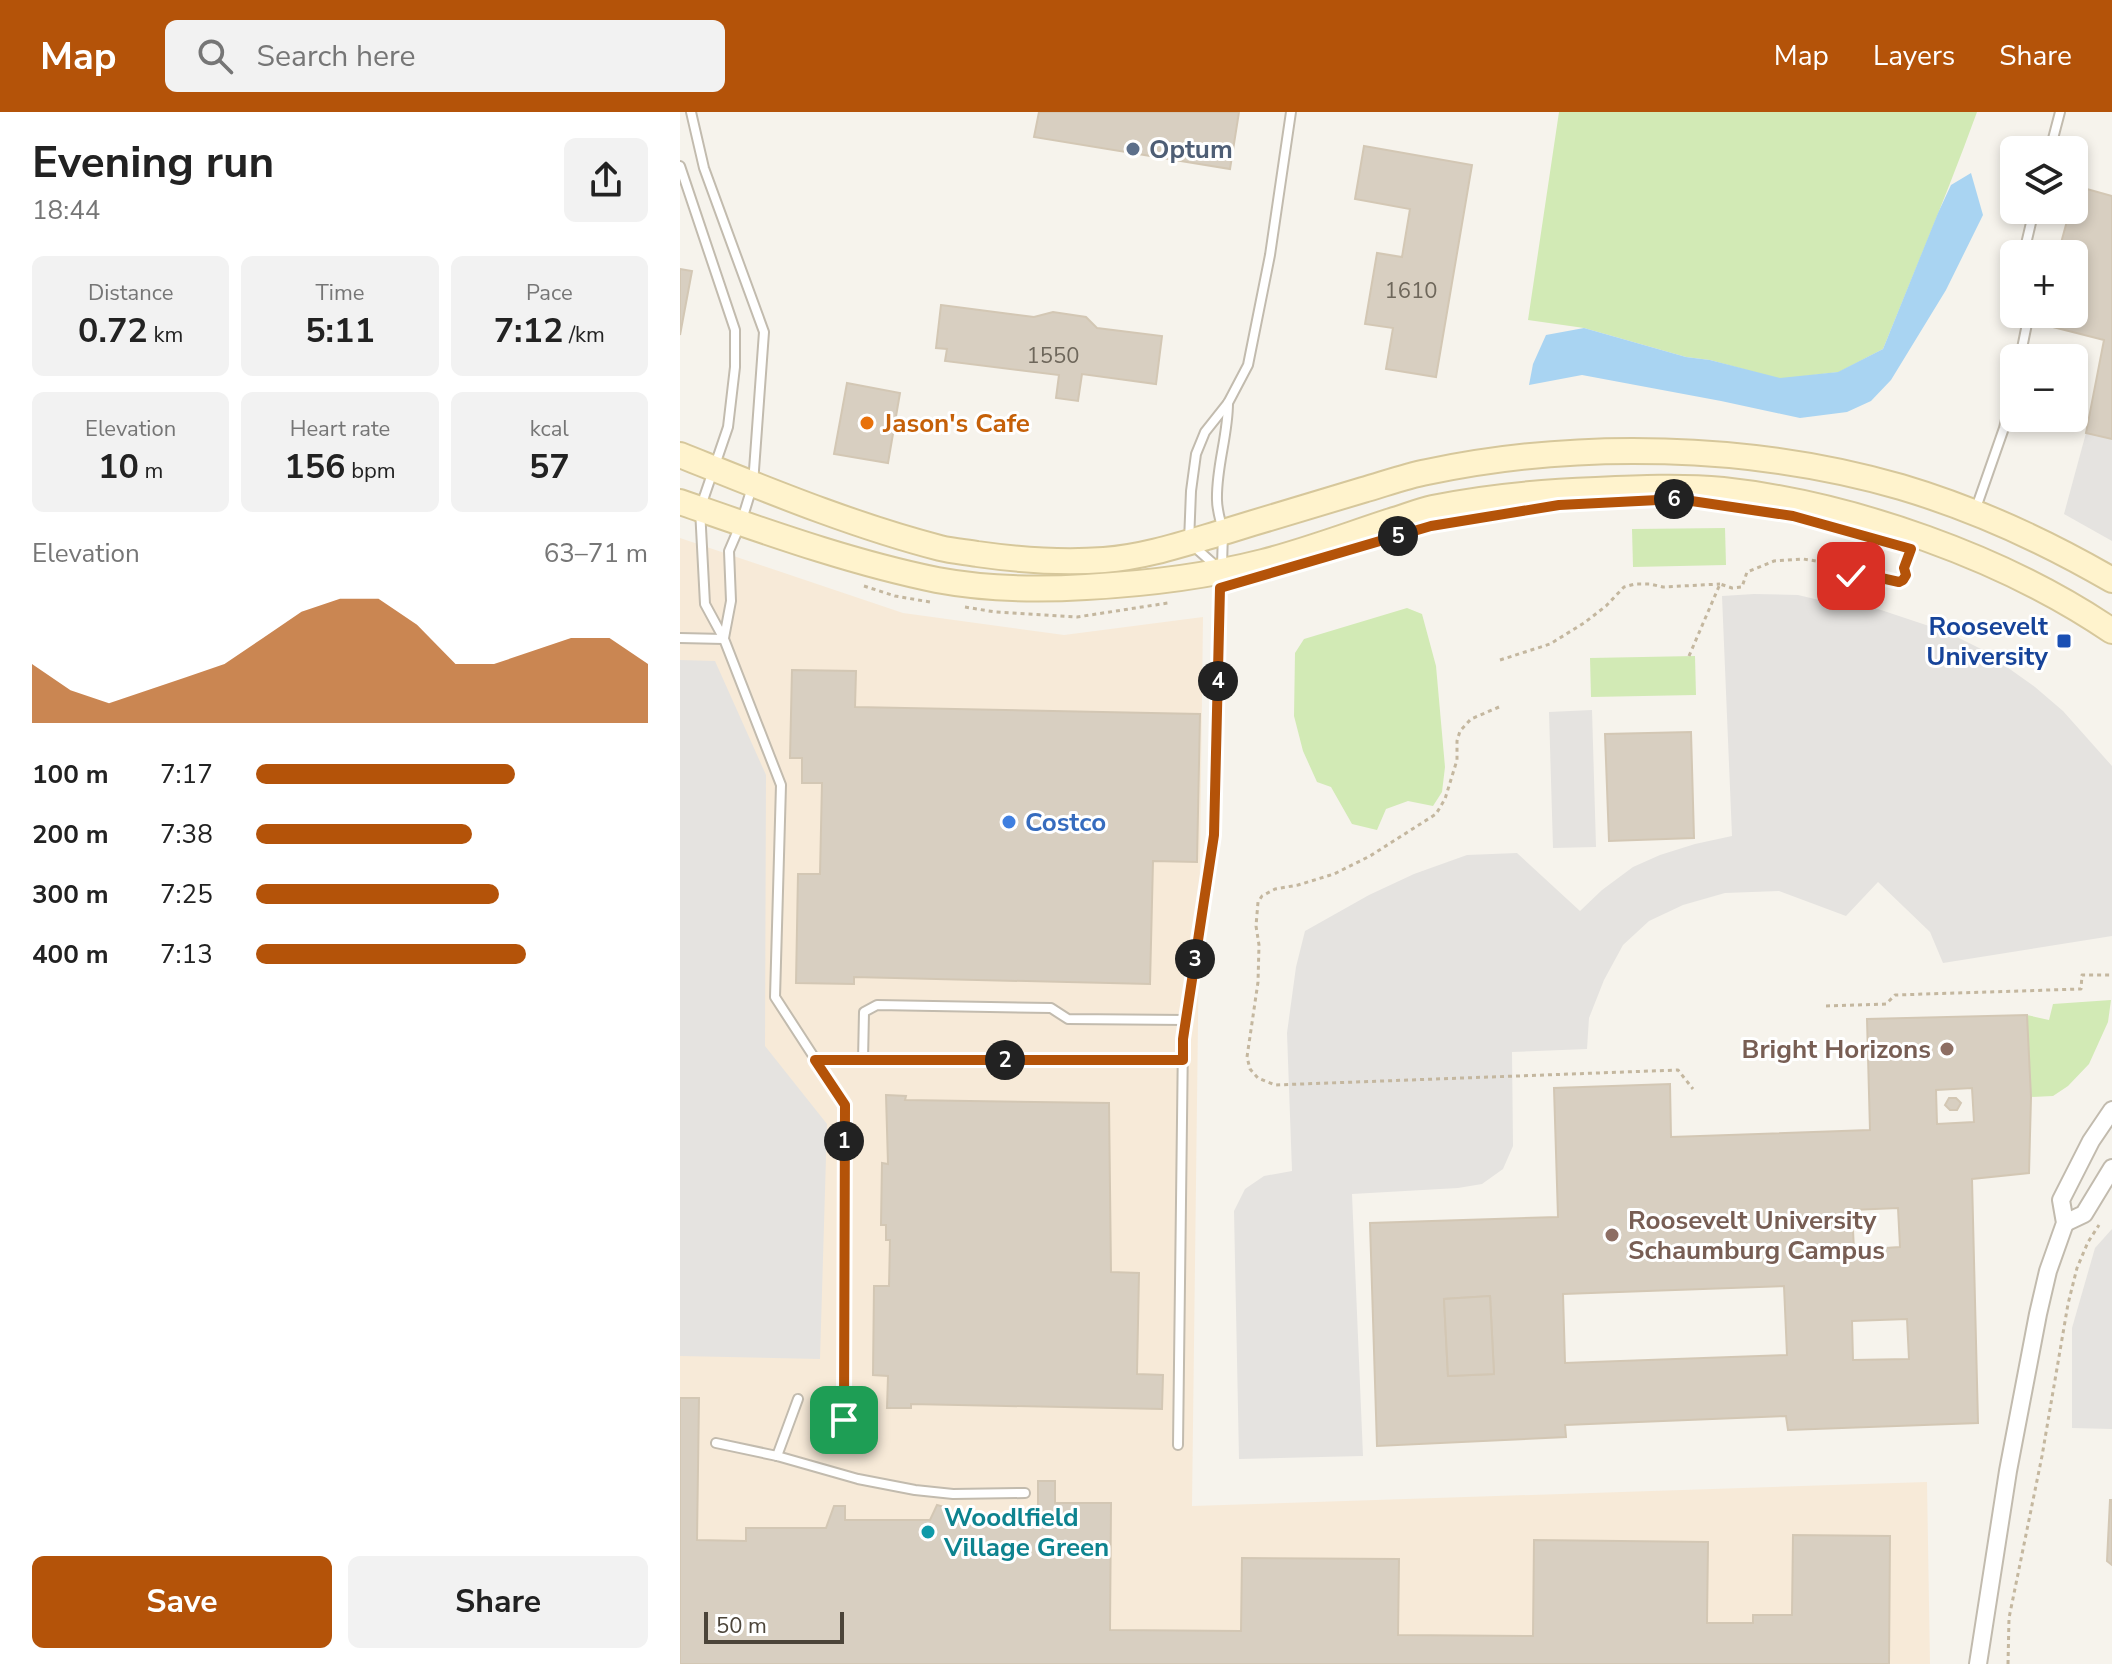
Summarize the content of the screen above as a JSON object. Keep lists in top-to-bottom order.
{
  "places": {
    "other": [
      "Optum",
      "Jason's Cafe",
      "Costco",
      "Bright Horizons",
      "Roosevelt University Schaumburg Campus",
      "Woodlfield Village Green"
    ],
    "transit": ["Roosevelt University"]
  },
  "house_numbers": ["1610", "1550"],
  "scale_bar": "50 m",
  "page": {
    "header": "Map",
    "search": "Search here",
    "nav": ["Map", "Layers", "Share"],
    "heading": ["Evening run", "18:44"],
    "map_buttons": ["+", "−"],
    "stats": [
      ["Distance", "0.72 km"],
      ["Time", "5:11"],
      ["Pace", "7:12 /km"],
      ["Elevation", "10 m"],
      ["Heart rate", "156 bpm"],
      ["kcal", "57"]
    ],
    "pins": [
      "6",
      "5",
      "4",
      "3",
      "2",
      "1"
    ],
    "chart": ["Elevation", "63–71 m"],
    "list": [
      {
        "name": "100 m",
        "note": "7:17"
      },
      {
        "name": "200 m",
        "note": "7:38"
      },
      {
        "name": "300 m",
        "note": "7:25"
      },
      {
        "name": "400 m",
        "note": "7:13"
      }
    ],
    "buttons": ["Save", "Share"],
    "scale": "50 m"
  }
}
